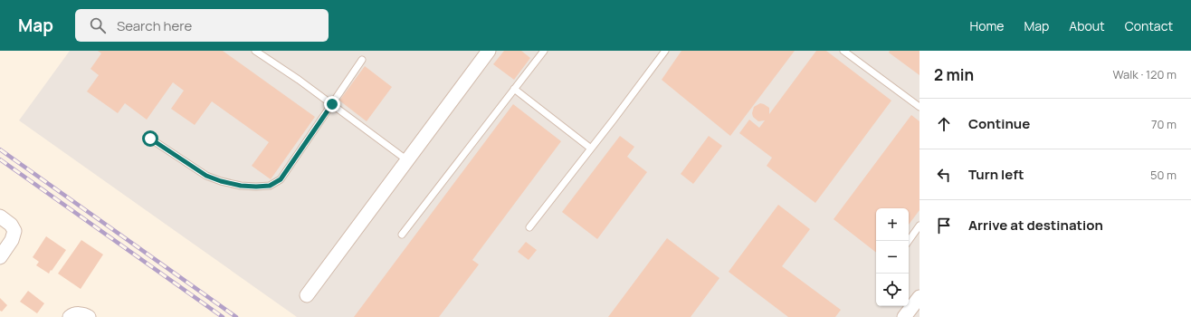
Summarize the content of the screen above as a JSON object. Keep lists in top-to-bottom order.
{
  "page": {
    "header": "Map",
    "search": "Search here",
    "nav": [
      "Home",
      "Map",
      "About",
      "Contact"
    ],
    "heading": ["2 min", "Walk · 120 m"],
    "list": [
      ["Continue", "70 m"],
      ["Turn left", "50 m"],
      "Arrive at destination"
    ],
    "map_buttons": ["+", "−"]
  }
}
